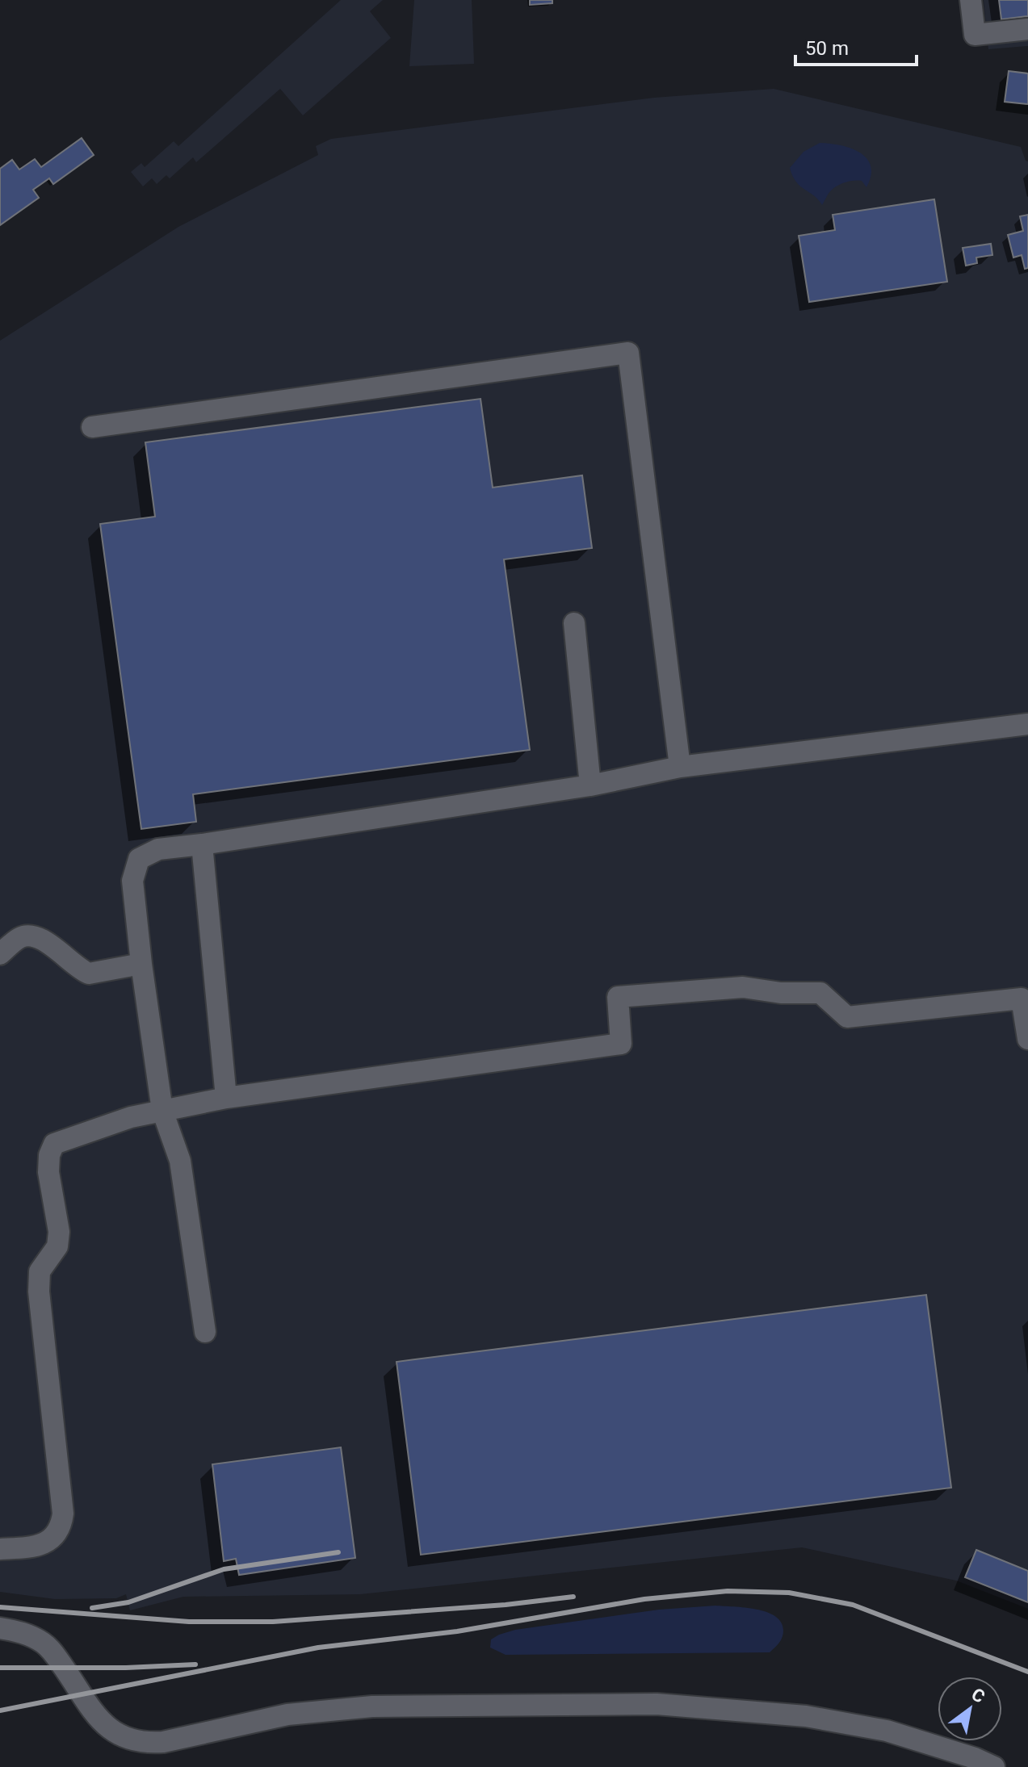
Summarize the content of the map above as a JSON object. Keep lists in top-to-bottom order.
{
  "scale_bar": "50 m",
  "north": "top right"
}
